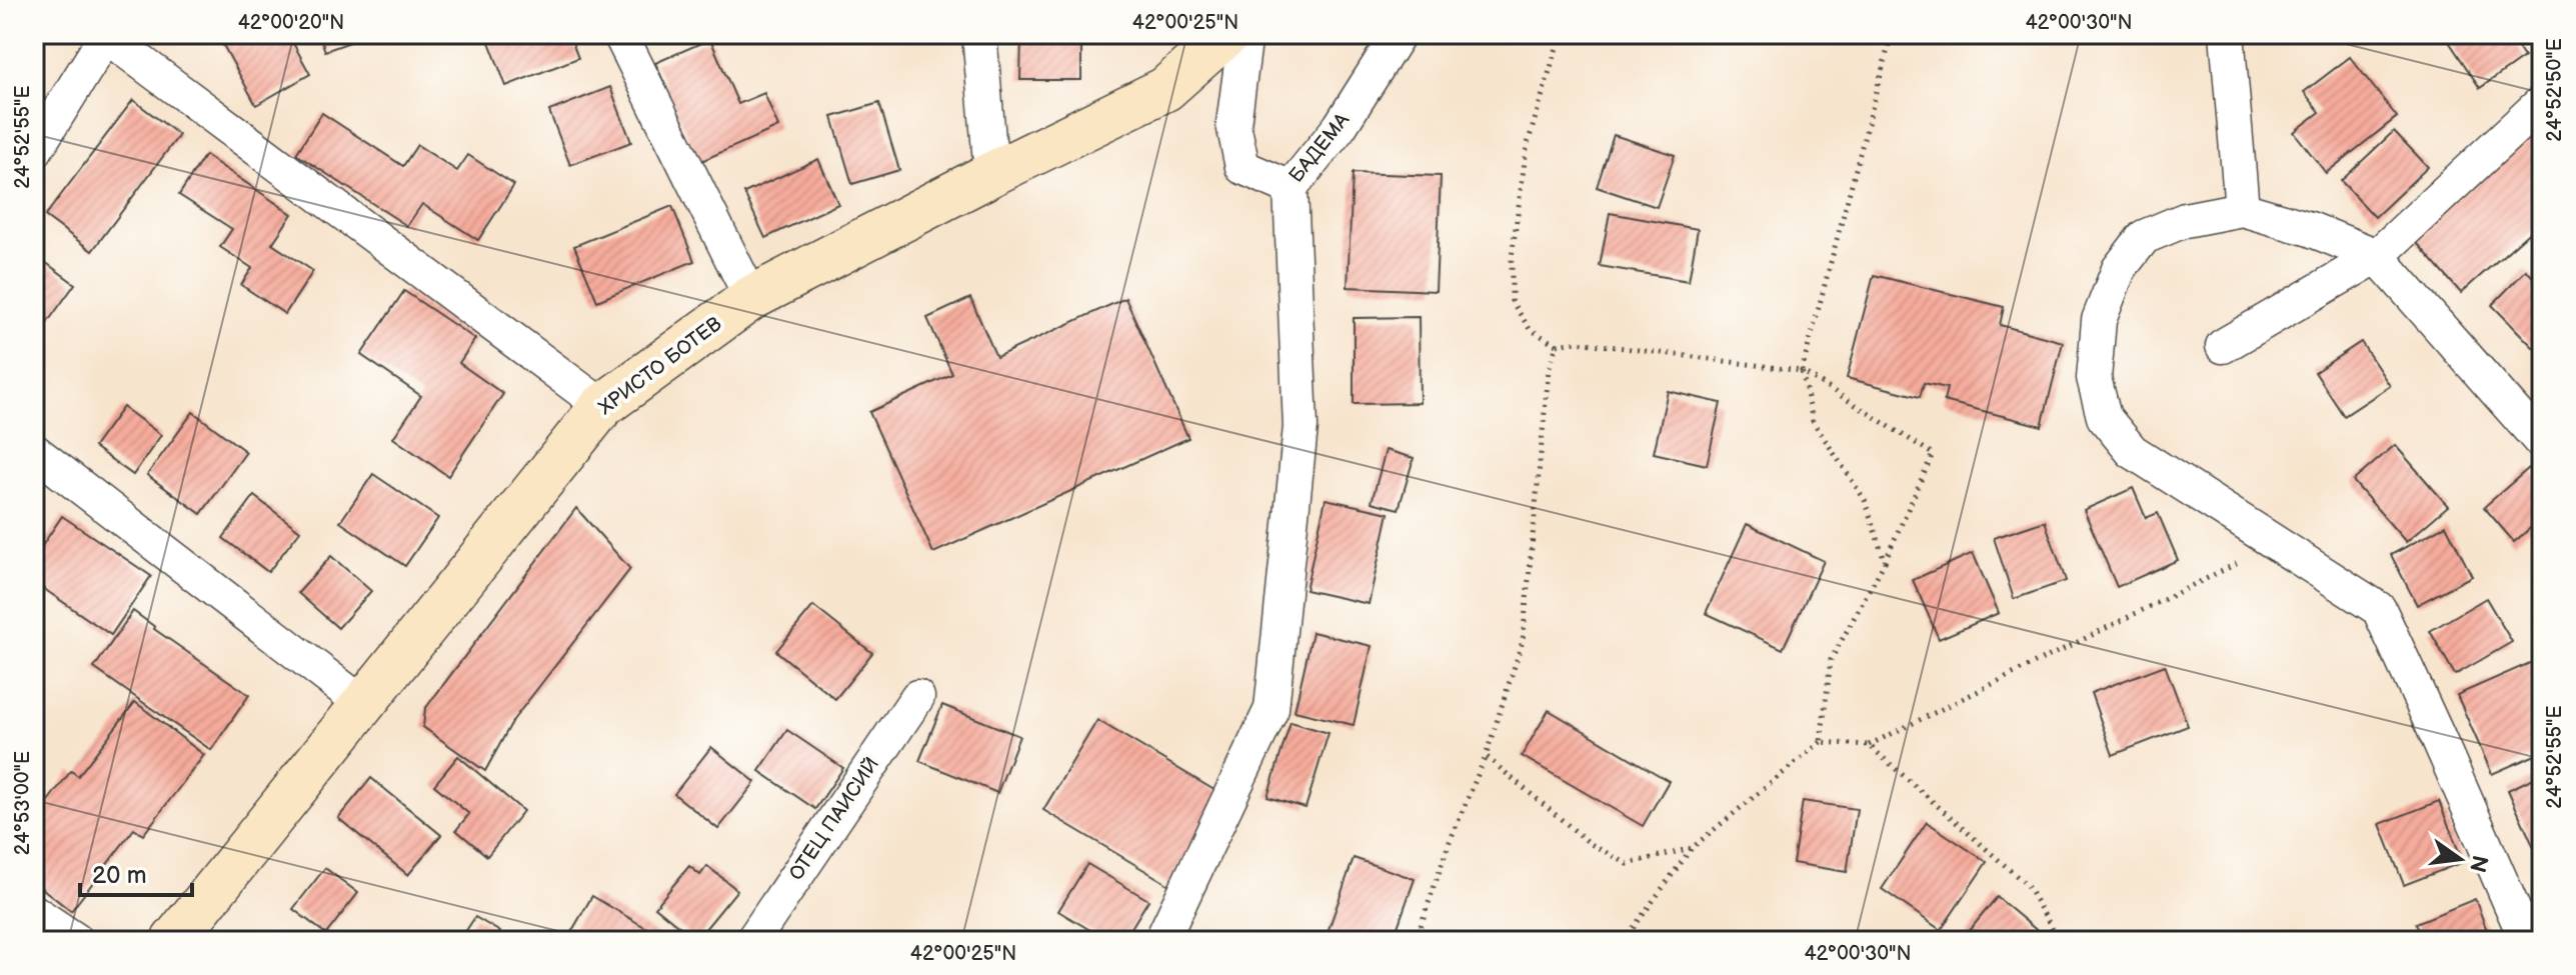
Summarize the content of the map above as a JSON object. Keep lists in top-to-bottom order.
{
  "streets": {
    "main road": ["ХРИСТО БОТЕВ"],
    "street": ["БАДЕМА", "ОТЕЦ ПАИСИЙ"]
  },
  "scale_bar": "20 m",
  "north": "right",
  "coordinates": [
    "42°00'20\"N",
    "42°00'25\"N",
    "42°00'30\"N",
    "24°52'50\"E",
    "24°52'55\"E",
    "24°53'00\"E"
  ]
}
